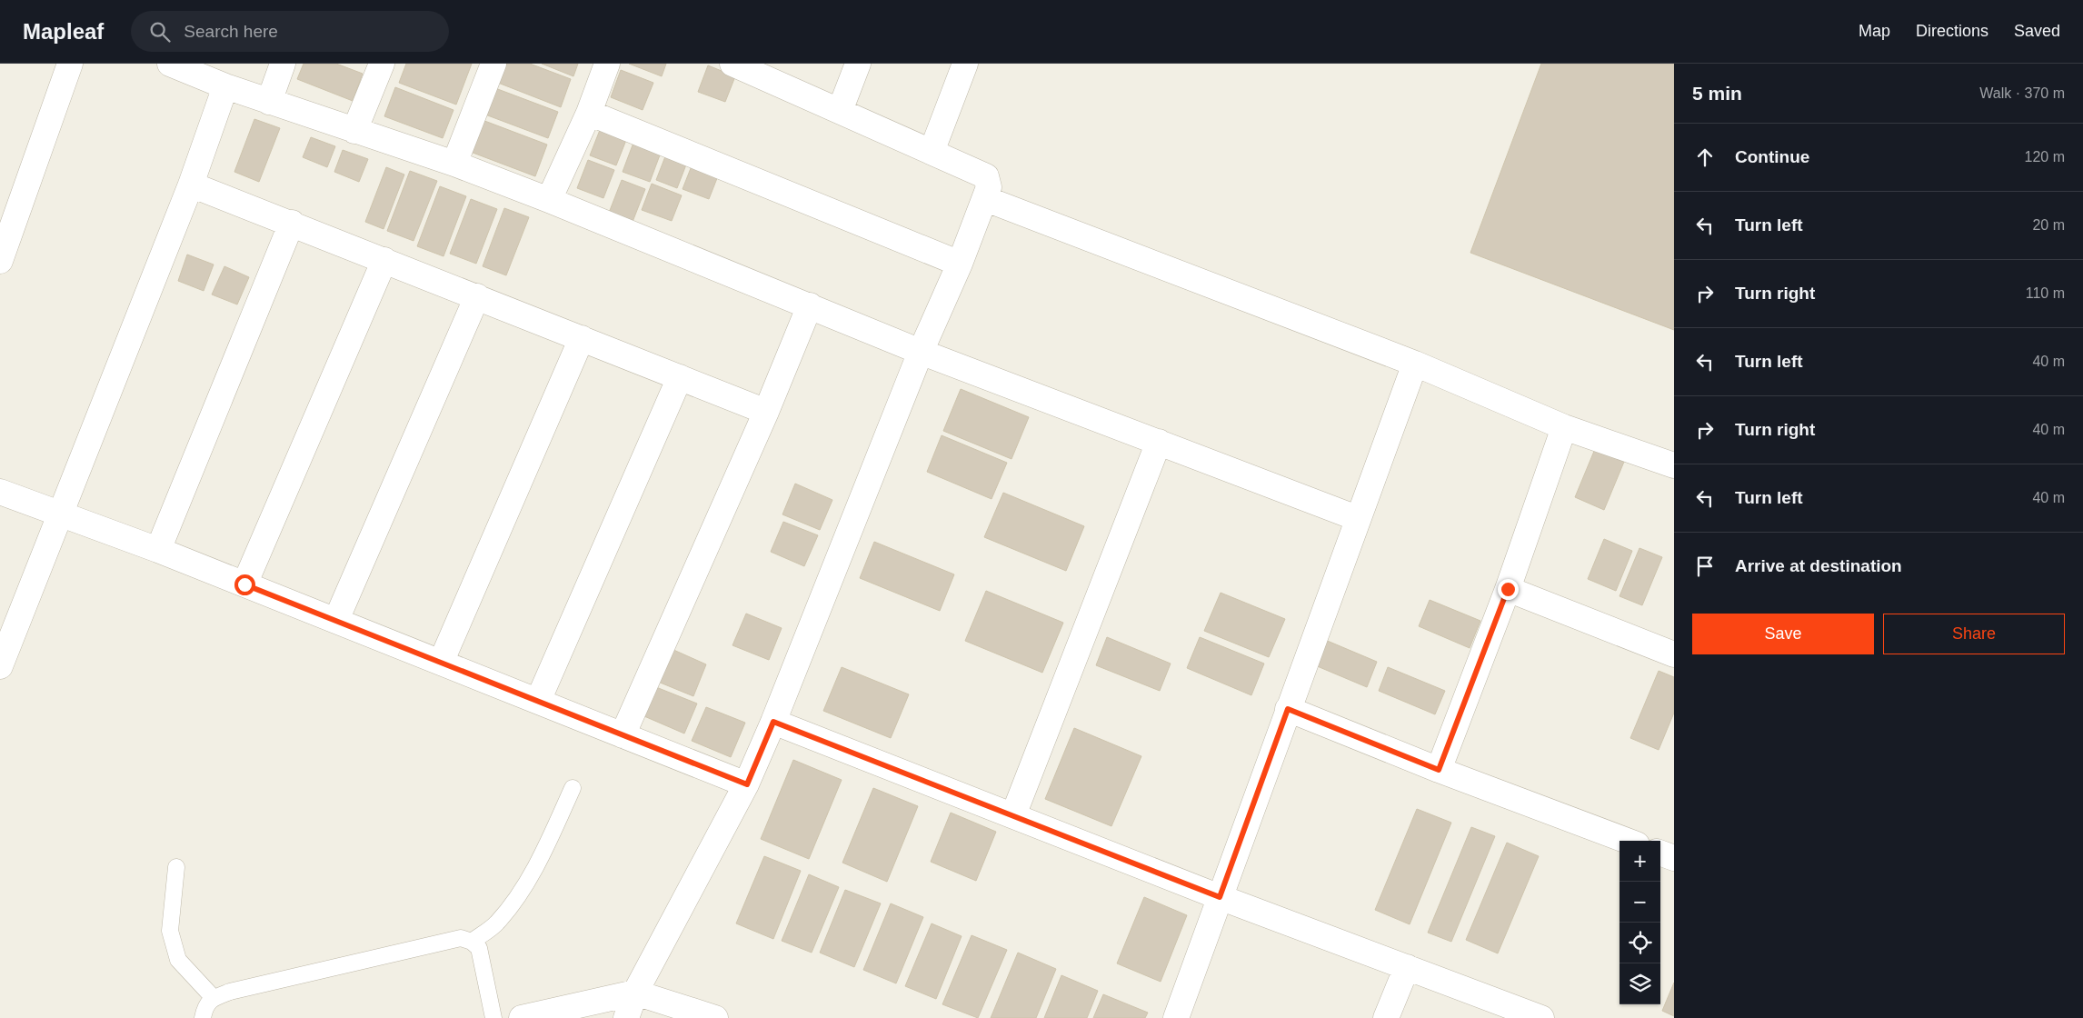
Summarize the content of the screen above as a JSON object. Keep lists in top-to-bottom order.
{
  "page": {
    "header": "Mapleaf",
    "search": "Search here",
    "nav": ["Map", "Directions", "Saved"],
    "heading": ["5 min", "Walk · 370 m"],
    "list": [
      ["Continue", "120 m"],
      ["Turn left", "20 m"],
      ["Turn right", "110 m"],
      ["Turn left", "40 m"],
      ["Turn right", "40 m"],
      ["Turn left", "40 m"],
      "Arrive at destination"
    ],
    "buttons": ["Save", "Share"],
    "map_buttons": ["+", "−"]
  }
}
